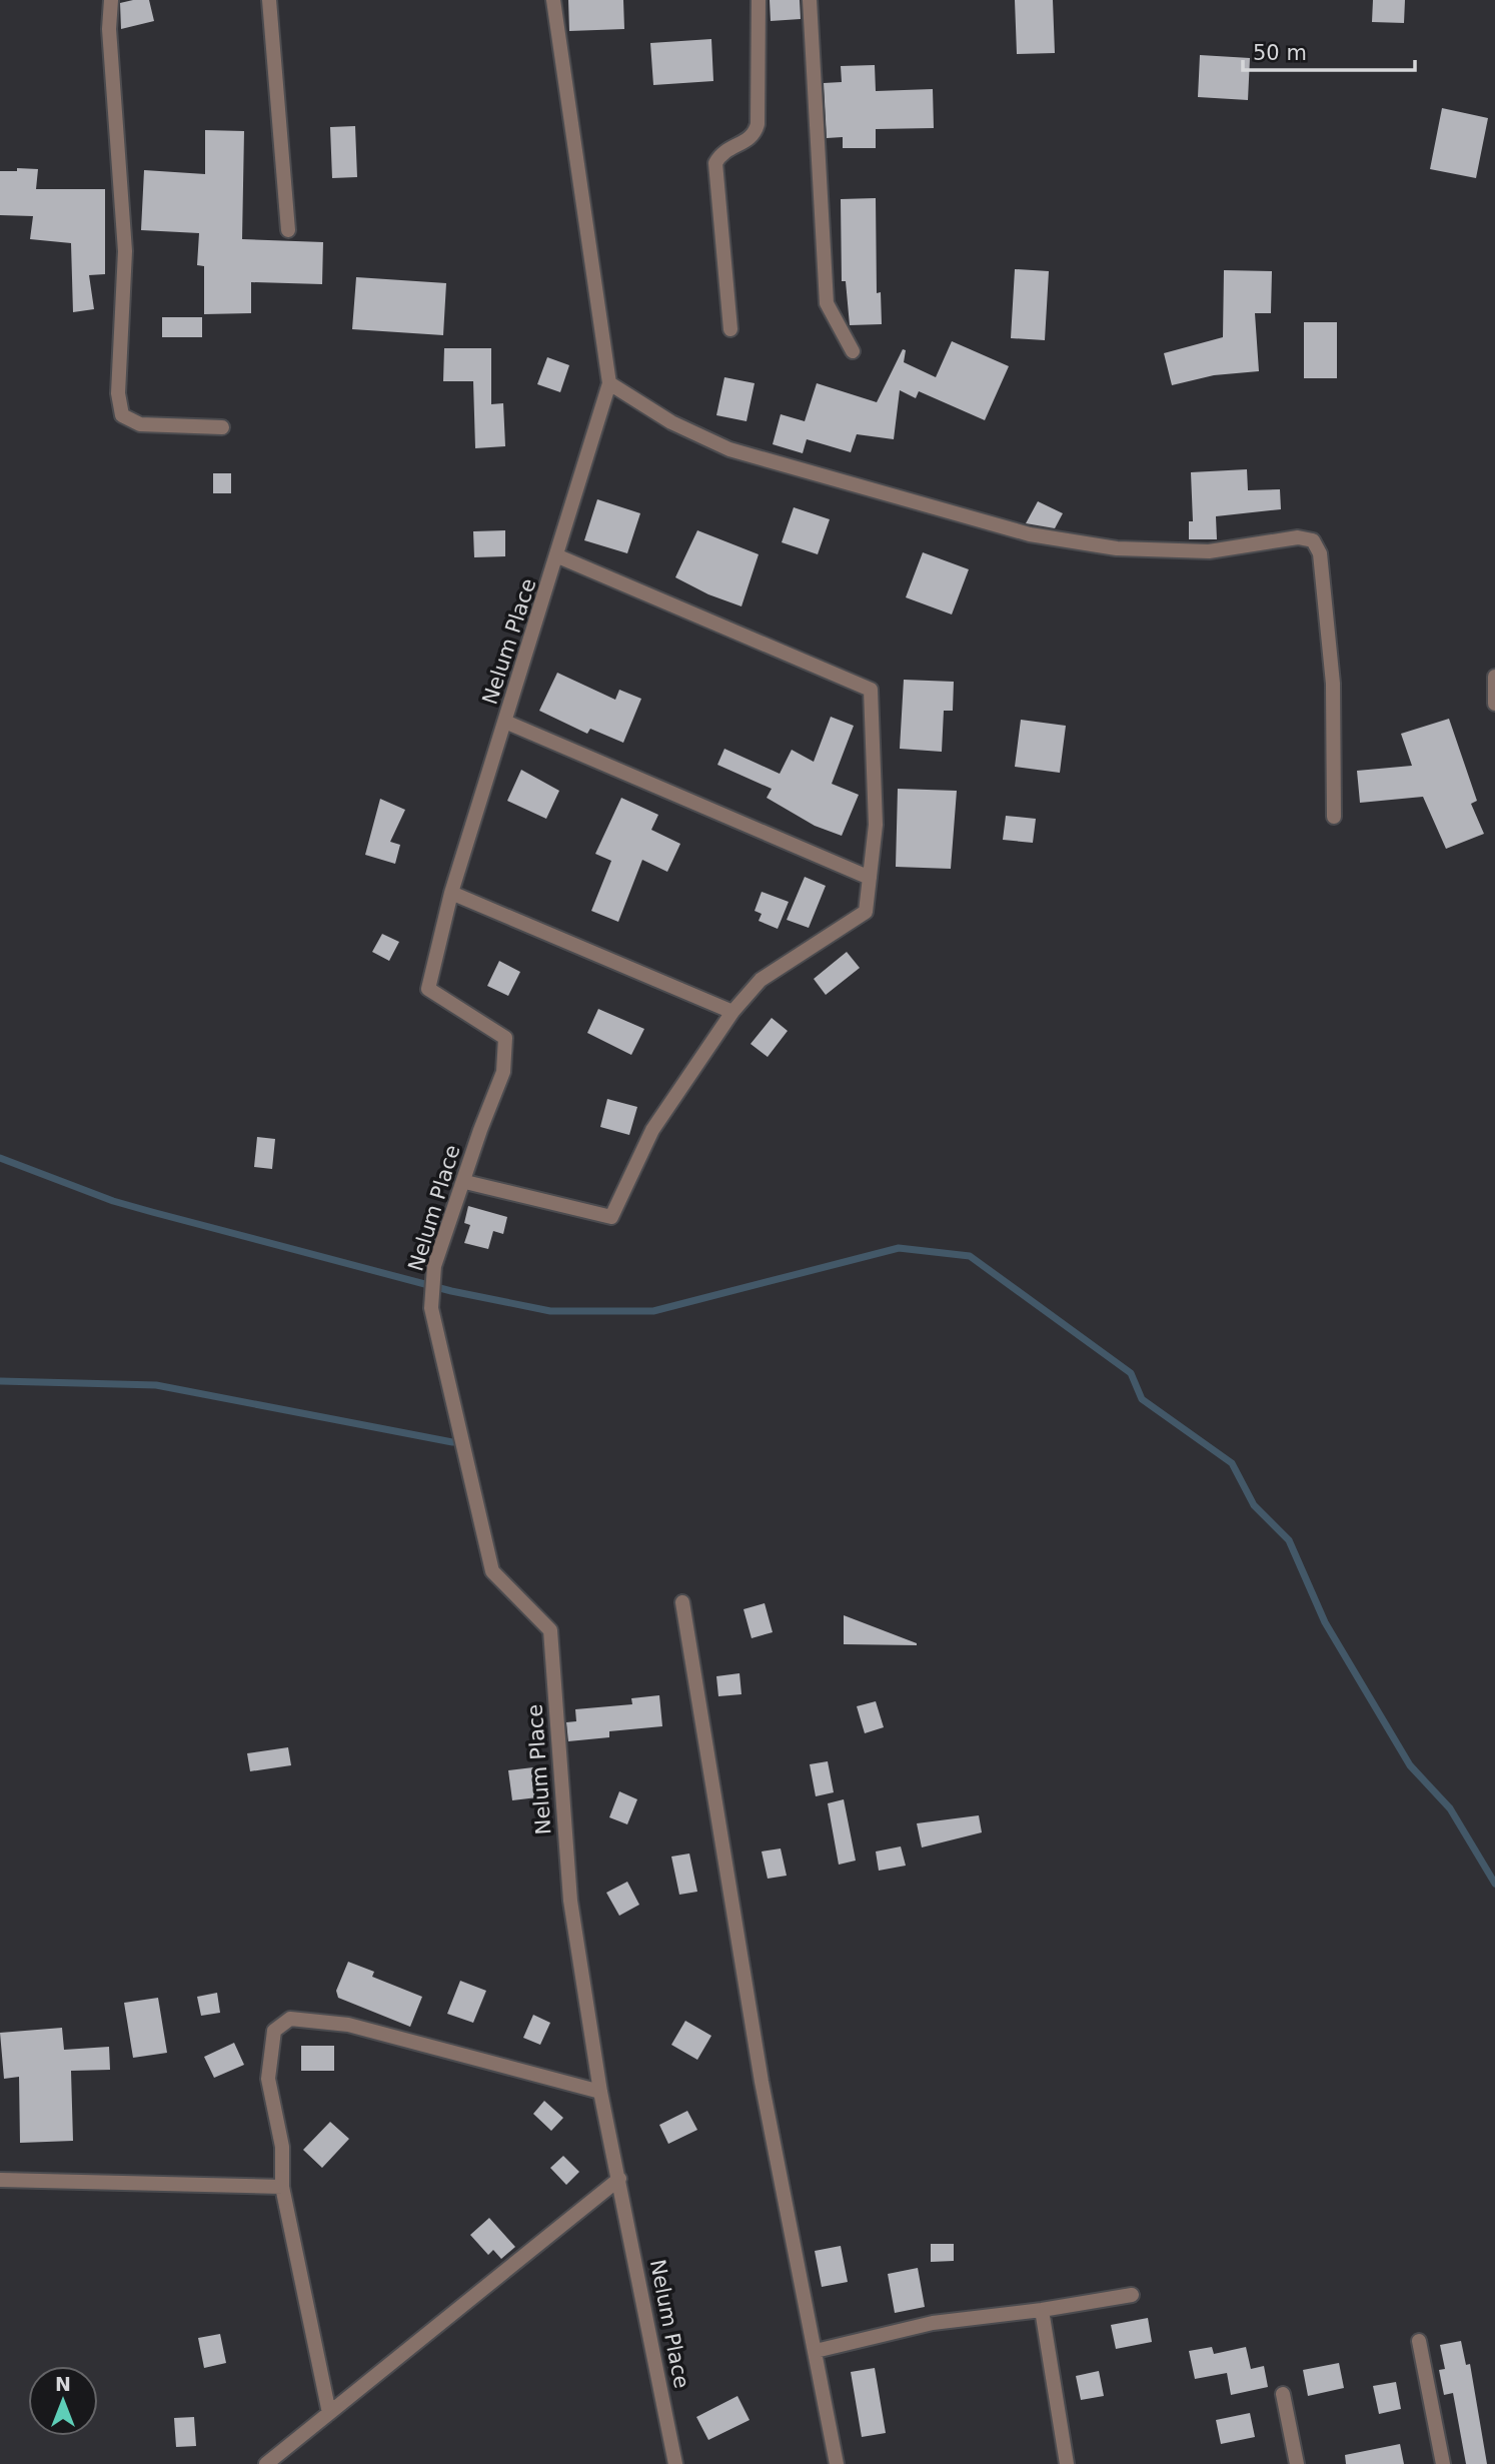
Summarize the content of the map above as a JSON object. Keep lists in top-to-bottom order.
{
  "streets": {
    "street": ["Nelum Place"]
  },
  "scale_bar": "50 m",
  "north": "top"
}
